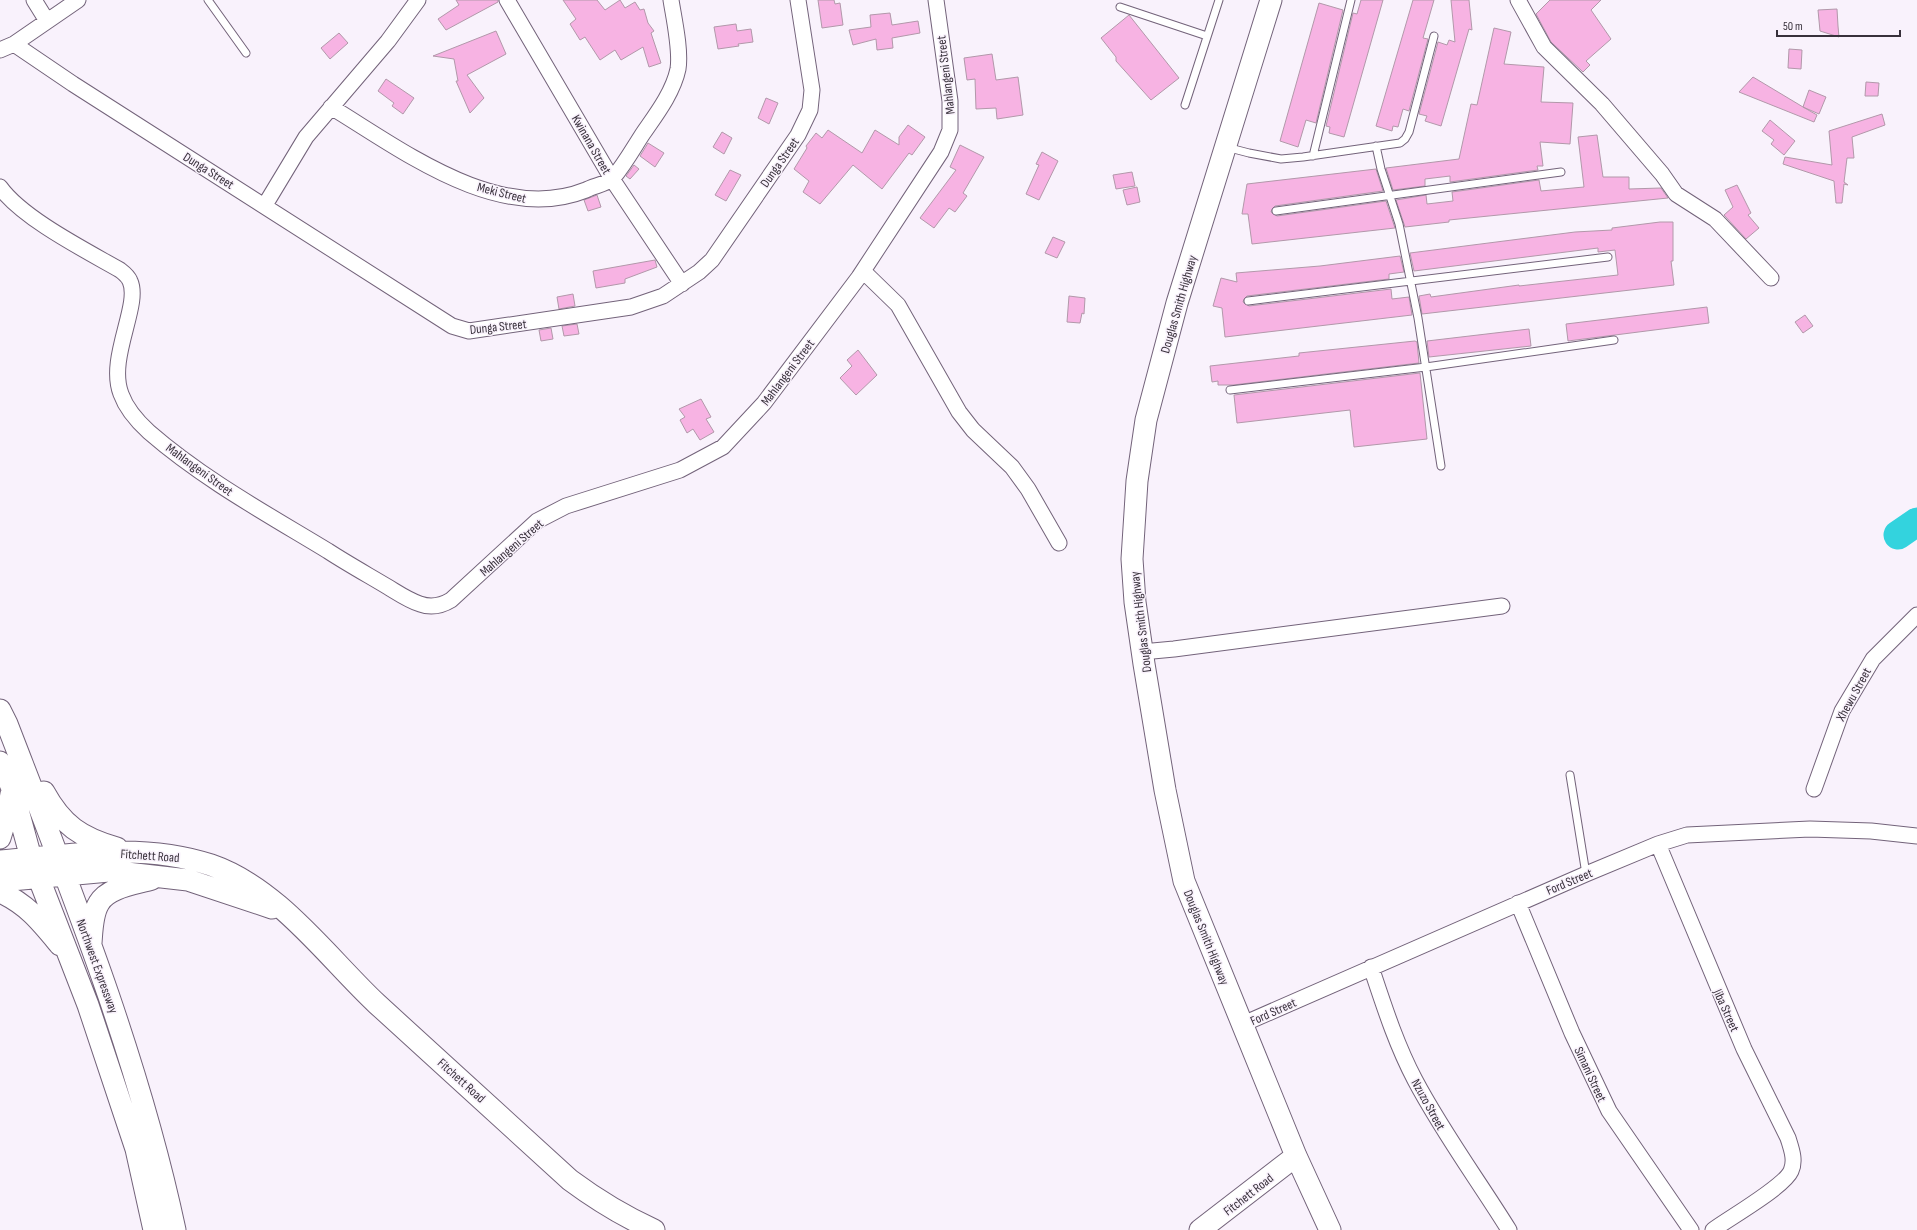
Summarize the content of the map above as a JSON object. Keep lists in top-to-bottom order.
{
  "streets": {
    "street": [
      "Mahlangeni Street",
      "Kwinana Street",
      "Dunga Street",
      "Meki Street",
      "Douglas Smith Highway",
      "Xhewu Street",
      "Fitchett Road",
      "Ford Street",
      "Northwest Expressway",
      "Jiba Street",
      "Simani Street",
      "Nzuzo Street"
    ]
  },
  "crossings": [
    ["Kwinana Street", "Dunga Street"],
    ["Kwinana Street", "Meki Street"],
    ["Douglas Smith Highway", "Fitchett Road"],
    ["Douglas Smith Highway", "Ford Street"],
    ["Fitchett Road", "Northwest Expressway"],
    ["Ford Street", "Jiba Street"],
    ["Ford Street", "Simani Street"],
    ["Ford Street", "Nzuzo Street"]
  ],
  "scale_bar": "50 m"
}
